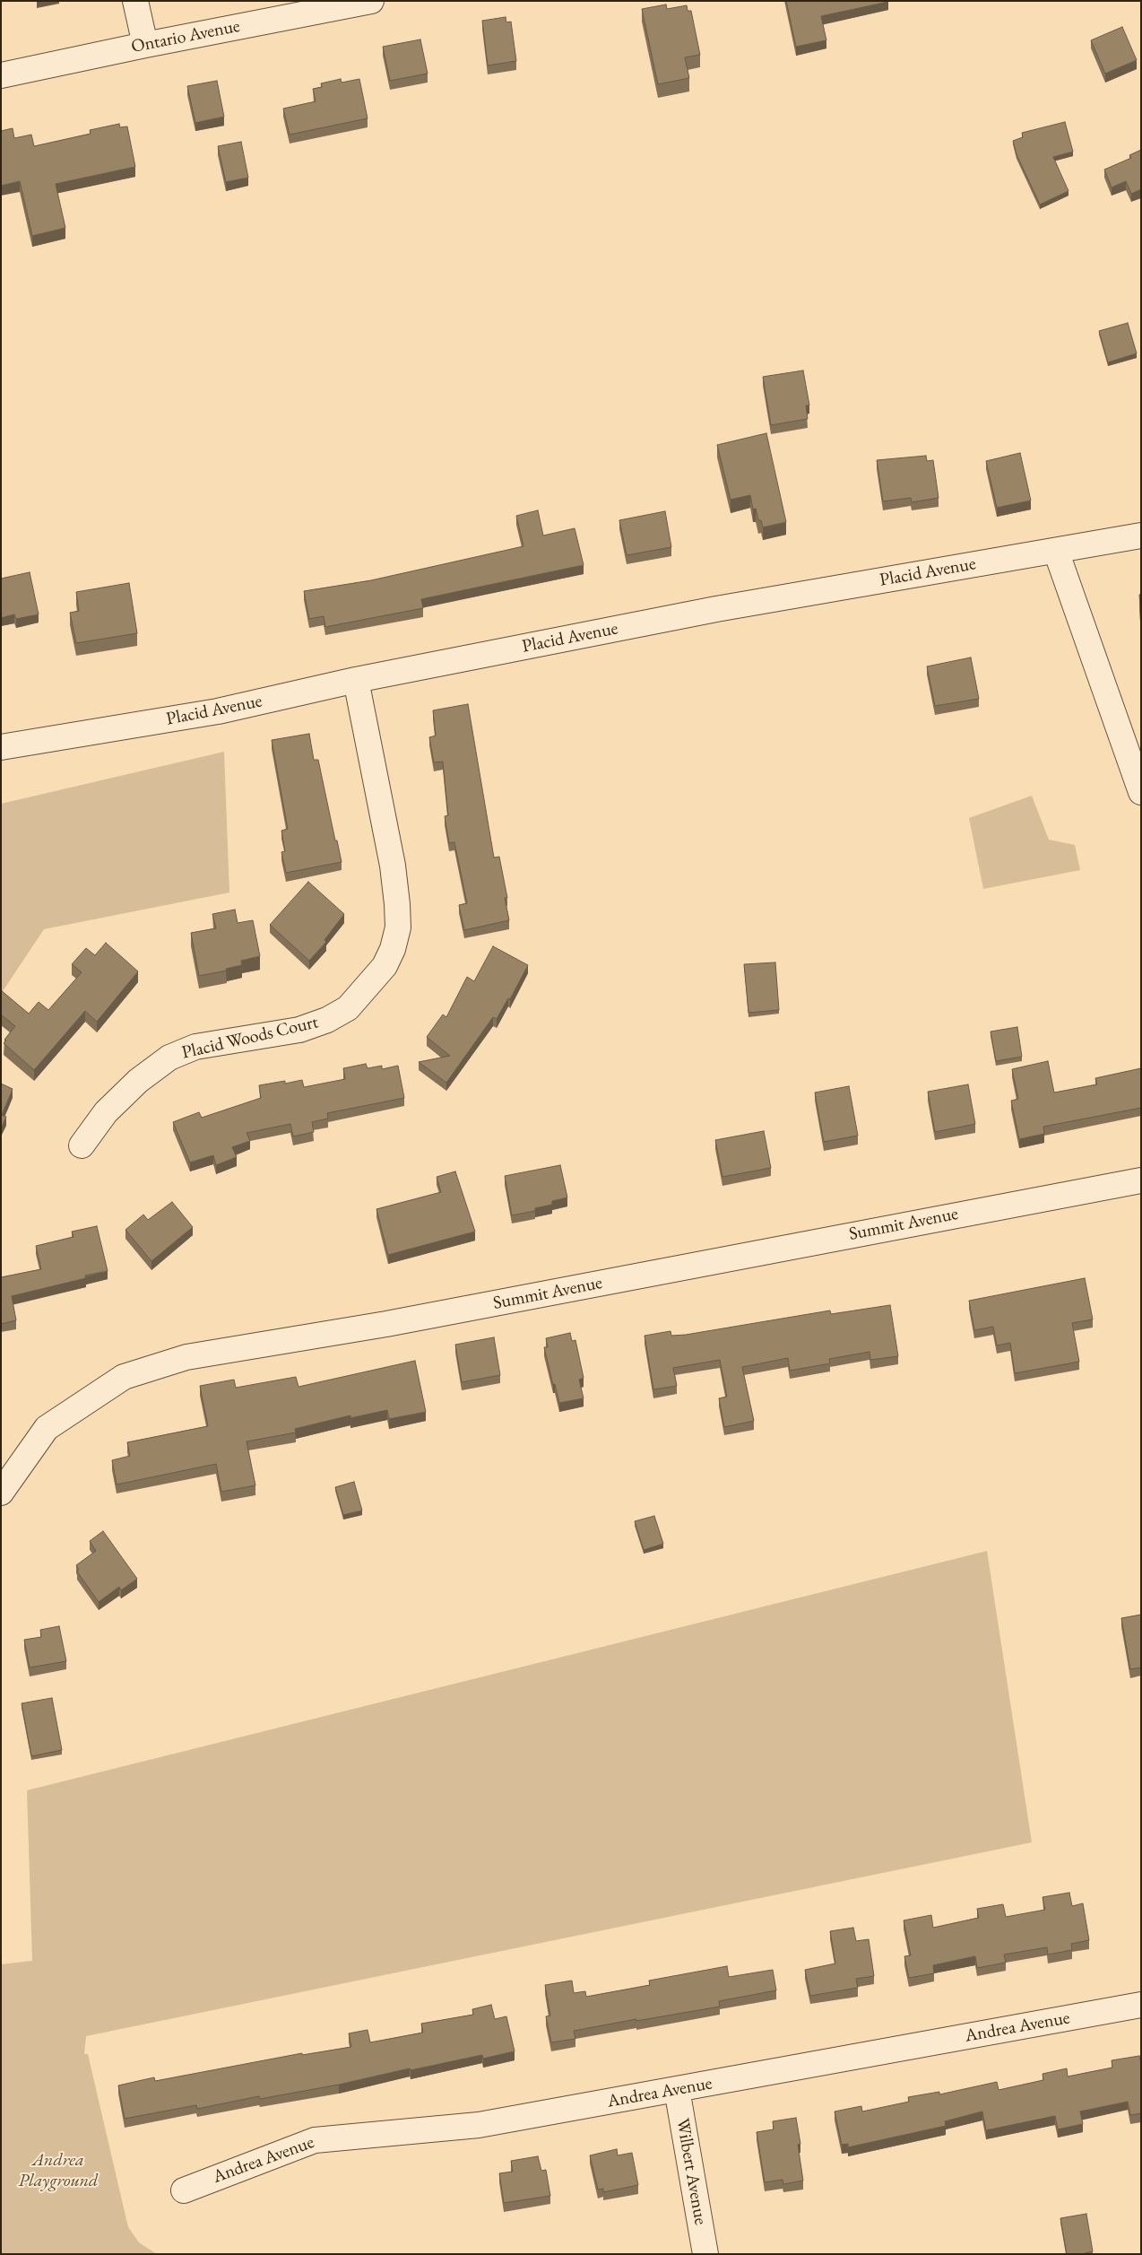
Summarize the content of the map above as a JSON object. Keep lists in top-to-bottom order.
{
  "streets": {
    "street": [
      "Ontario Avenue",
      "Placid Avenue",
      "Placid Woods Court",
      "Summit Avenue",
      "Andrea Avenue",
      "Wilbert Avenue"
    ]
  },
  "crossings": [
    ["Placid Avenue", "Placid Woods Court"],
    ["Andrea Avenue", "Wilbert Avenue"]
  ],
  "parks": ["Andrea Playground"]
}
